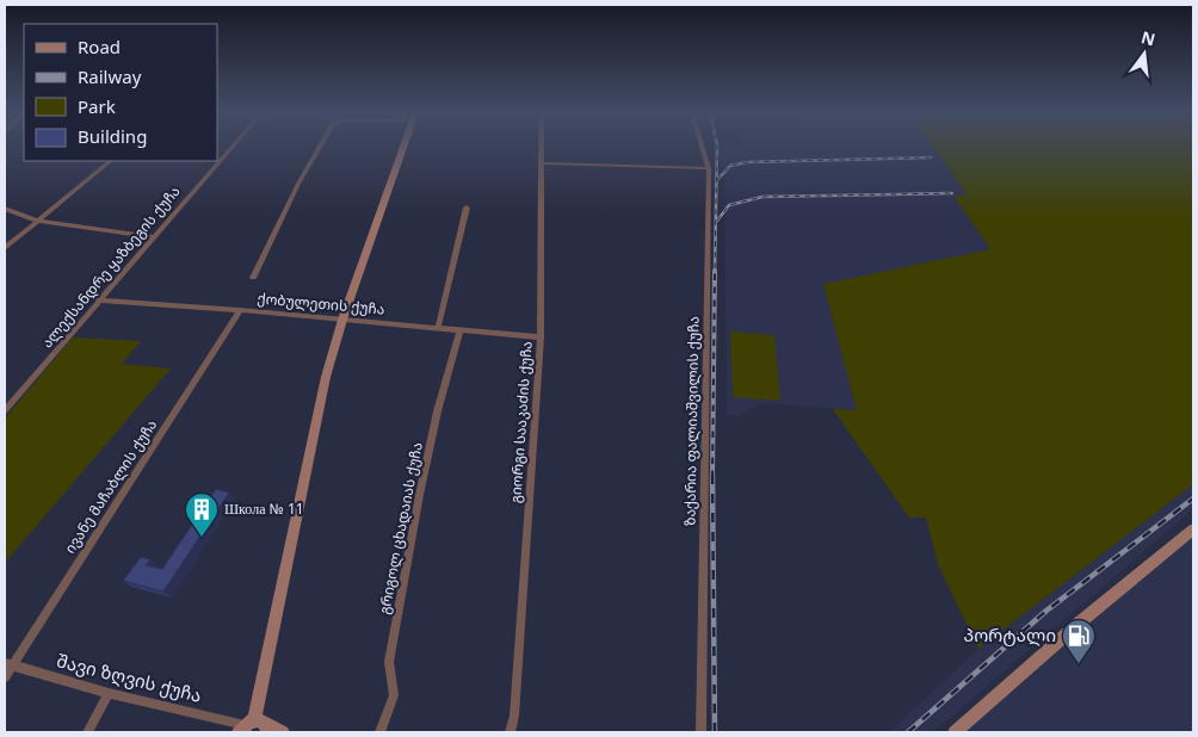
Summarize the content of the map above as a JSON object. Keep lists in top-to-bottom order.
{
  "streets": {
    "street": [
      "ალექსანდრე ყაზბეგის ქუჩა",
      "ქობულეთის ქუჩა",
      "ზაქარია ფალიაშვილის ქუჩა",
      "გიორგი სააკაძის ქუჩა",
      "ივანე მაჩაბლის ქუჩა",
      "გრიგოლ ცხადაიას ქუჩა",
      "შავი ზღვის ქუჩა"
    ]
  },
  "crossings": [
    ["ალექსანდრე ყაზბეგის ქუჩა", "ქობულეთის ქუჩა"],
    ["ქობულეთის ქუჩა", "გიორგი სააკაძის ქუჩა"],
    ["ქობულეთის ქუჩა", "ივანე მაჩაბლის ქუჩა"],
    ["ქობულეთის ქუჩა", "გრიგოლ ცხადაიას ქუჩა"],
    ["ივანე მაჩაბლის ქუჩა", "შავი ზღვის ქუჩა"]
  ],
  "places": {
    "building": ["Школа № 11"],
    "fuel station": ["პორტალი"]
  },
  "legend": [
    "Road",
    "Railway",
    "Park",
    "Building"
  ],
  "north": "top"
}
